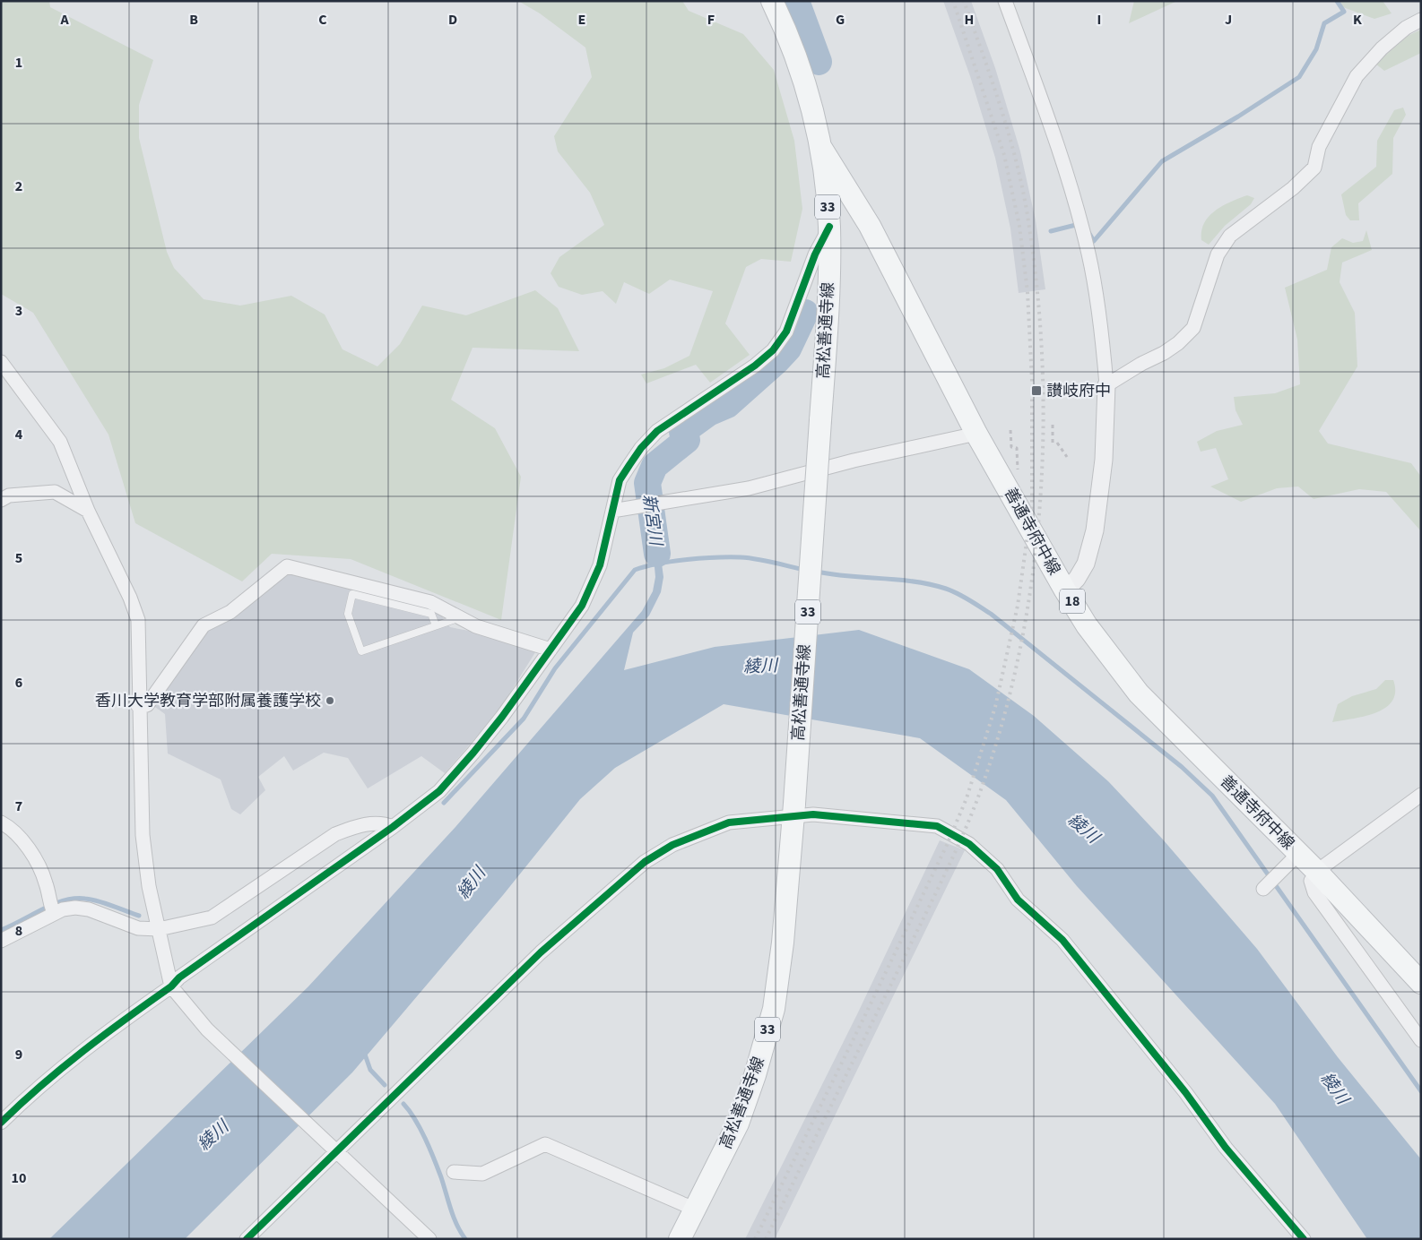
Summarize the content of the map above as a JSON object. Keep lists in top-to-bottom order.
{
  "streets": {
    "main road": [
      "33",
      "高松善通寺線",
      "善通寺府中線",
      "18"
    ]
  },
  "crossings": [
    ["高松善通寺線", "善通寺府中線"]
  ],
  "water": ["新宮川", "綾川"],
  "places": {
    "transit": ["讃岐府中"],
    "other": ["香川大学教育学部附属養護学校"]
  },
  "grid": {
    "columns": [
      "A",
      "B",
      "C",
      "D",
      "E",
      "F",
      "G",
      "H",
      "I",
      "J",
      "K"
    ],
    "rows": [
      "1",
      "2",
      "3",
      "4",
      "5",
      "6",
      "7",
      "8",
      "9",
      "10"
    ]
  }
}
